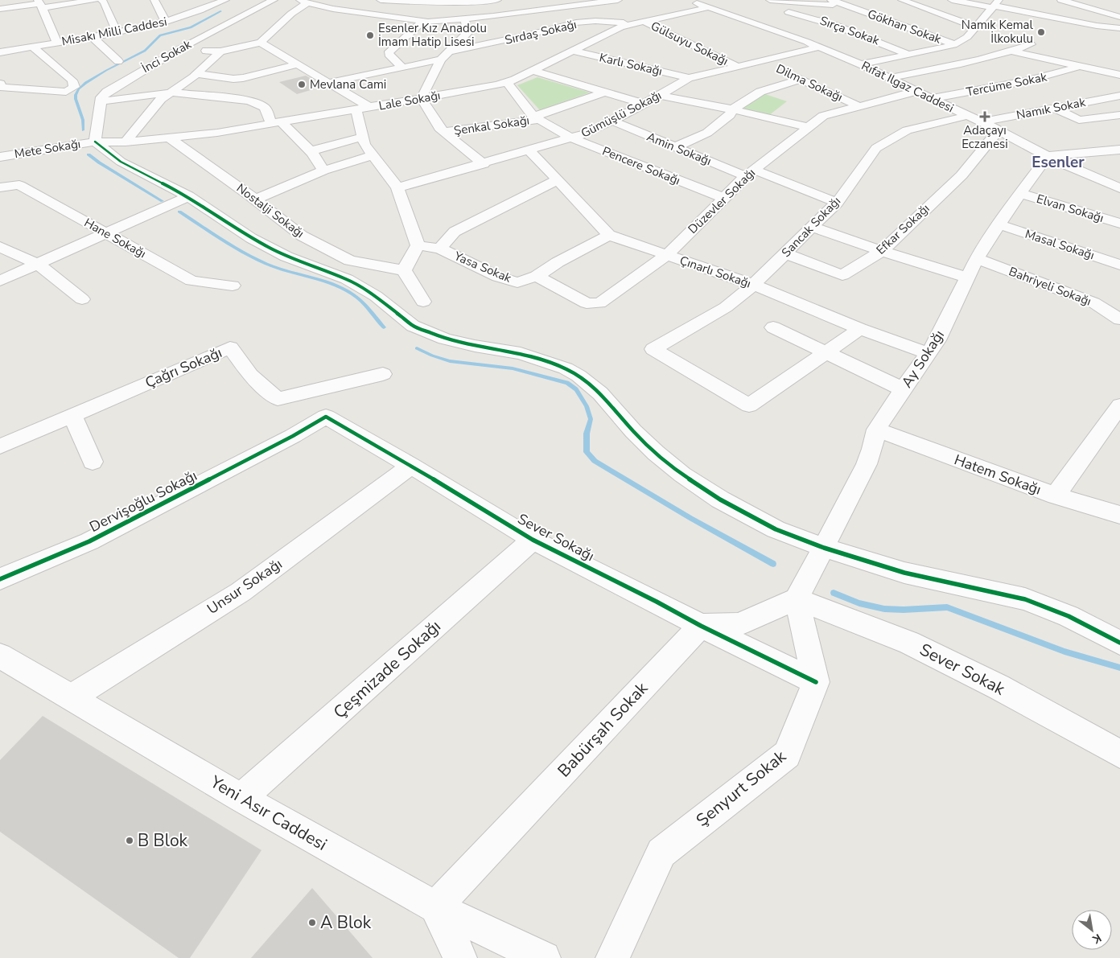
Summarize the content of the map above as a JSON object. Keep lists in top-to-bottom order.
{
  "streets": {
    "street": [
      "Gökhan Sokak",
      "Sırça Sokak",
      "Misakı Milli Caddesi",
      "Sırdaş Sokağı",
      "Gülsuyu Sokağı",
      "İnci Sokak",
      "Karlı Sokağı",
      "Dilma Sokağı",
      "Tercüme Sokak",
      "Rıfat Ilgaz Caddesi",
      "Lale Sokağı",
      "Namık Sokak",
      "Gümüşlü Sokağı",
      "Şenkal Sokağı",
      "Mete Sokağı",
      "Amin Sokağı",
      "Pencere Sokağı",
      "Düzevler Sokağı",
      "Elvan Sokağı",
      "Nostalji Sokağı",
      "Sancak Sokağı",
      "Efkar Sokağı",
      "Hane Sokağı",
      "Masal Sokağı",
      "Yasa Sokak",
      "Çınarlı Sokağı",
      "Bahriyeli Sokağı",
      "Ay Sokağı",
      "Çağrı Sokağı",
      "Hatem Sokağı",
      "Dervişoğlu Sokağı",
      "Sever Sokağı",
      "Unsur Sokağı",
      "Çeşmizade Sokağı",
      "Sever Sokak",
      "Babürşah Sokak",
      "Şenyurt Sokak",
      "Yeni Asır Caddesi"
    ]
  },
  "crossings": [
    ["Sırdaş Sokağı", "Gülsuyu Sokağı"],
    ["Sırdaş Sokağı", "Lale Sokağı"],
    ["Gülsuyu Sokağı", "Lale Sokağı"],
    ["Gülsuyu Sokağı", "Gümüşlü Sokağı"],
    ["Karlı Sokağı", "Lale Sokağı"],
    ["Karlı Sokağı", "Gümüşlü Sokağı"],
    ["Dilma Sokağı", "Gümüşlü Sokağı"],
    ["Dilma Sokağı", "Düzevler Sokağı"],
    ["Tercüme Sokak", "Rıfat Ilgaz Caddesi"],
    ["Rıfat Ilgaz Caddesi", "Lale Sokağı"],
    ["Rıfat Ilgaz Caddesi", "Namık Sokak"],
    ["Rıfat Ilgaz Caddesi", "Gümüşlü Sokağı"],
    ["Rıfat Ilgaz Caddesi", "Düzevler Sokağı"],
    ["Rıfat Ilgaz Caddesi", "Sancak Sokağı"],
    ["Rıfat Ilgaz Caddesi", "Efkar Sokağı"],
    ["Rıfat Ilgaz Caddesi", "Ay Sokağı"],
    ["Lale Sokağı", "Mete Sokağı"],
    ["Lale Sokağı", "Pencere Sokağı"],
    ["Lale Sokağı", "Nostalji Sokağı"],
    ["Gümüşlü Sokağı", "Amin Sokağı"],
    ["Gümüşlü Sokağı", "Pencere Sokağı"],
    ["Gümüşlü Sokağı", "Çınarlı Sokağı"],
    ["Şenkal Sokağı", "Pencere Sokağı"],
    ["Amin Sokağı", "Düzevler Sokağı"],
    ["Amin Sokağı", "Sancak Sokağı"],
    ["Pencere Sokağı", "Düzevler Sokağı"],
    ["Düzevler Sokağı", "Yasa Sokak"],
    ["Düzevler Sokağı", "Çınarlı Sokağı"],
    ["Elvan Sokağı", "Ay Sokağı"],
    ["Sancak Sokağı", "Efkar Sokağı"],
    ["Sancak Sokağı", "Çınarlı Sokağı"],
    ["Masal Sokağı", "Ay Sokağı"],
    ["Yasa Sokak", "Çınarlı Sokağı"],
    ["Çınarlı Sokağı", "Ay Sokağı"],
    ["Bahriyeli Sokağı", "Ay Sokağı"],
    ["Ay Sokağı", "Hatem Sokağı"],
    ["Ay Sokağı", "Sever Sokak"],
    ["Dervişoğlu Sokağı", "Sever Sokağı"],
    ["Sever Sokağı", "Unsur Sokağı"],
    ["Sever Sokağı", "Çeşmizade Sokağı"],
    ["Sever Sokağı", "Babürşah Sokak"],
    ["Sever Sokağı", "Şenyurt Sokak"],
    ["Unsur Sokağı", "Yeni Asır Caddesi"],
    ["Çeşmizade Sokağı", "Yeni Asır Caddesi"],
    ["Babürşah Sokak", "Yeni Asır Caddesi"]
  ],
  "districts": ["Esenler"],
  "places": {
    "other": [
      "Namık Kemal İlkokulu",
      "Esenler Kız Anadolu İmam Hatip Lisesi",
      "Mevlana Cami",
      "B Blok",
      "A Blok"
    ],
    "health": ["Adaçayı Eczanesi"]
  },
  "north": "bottom right"
}
